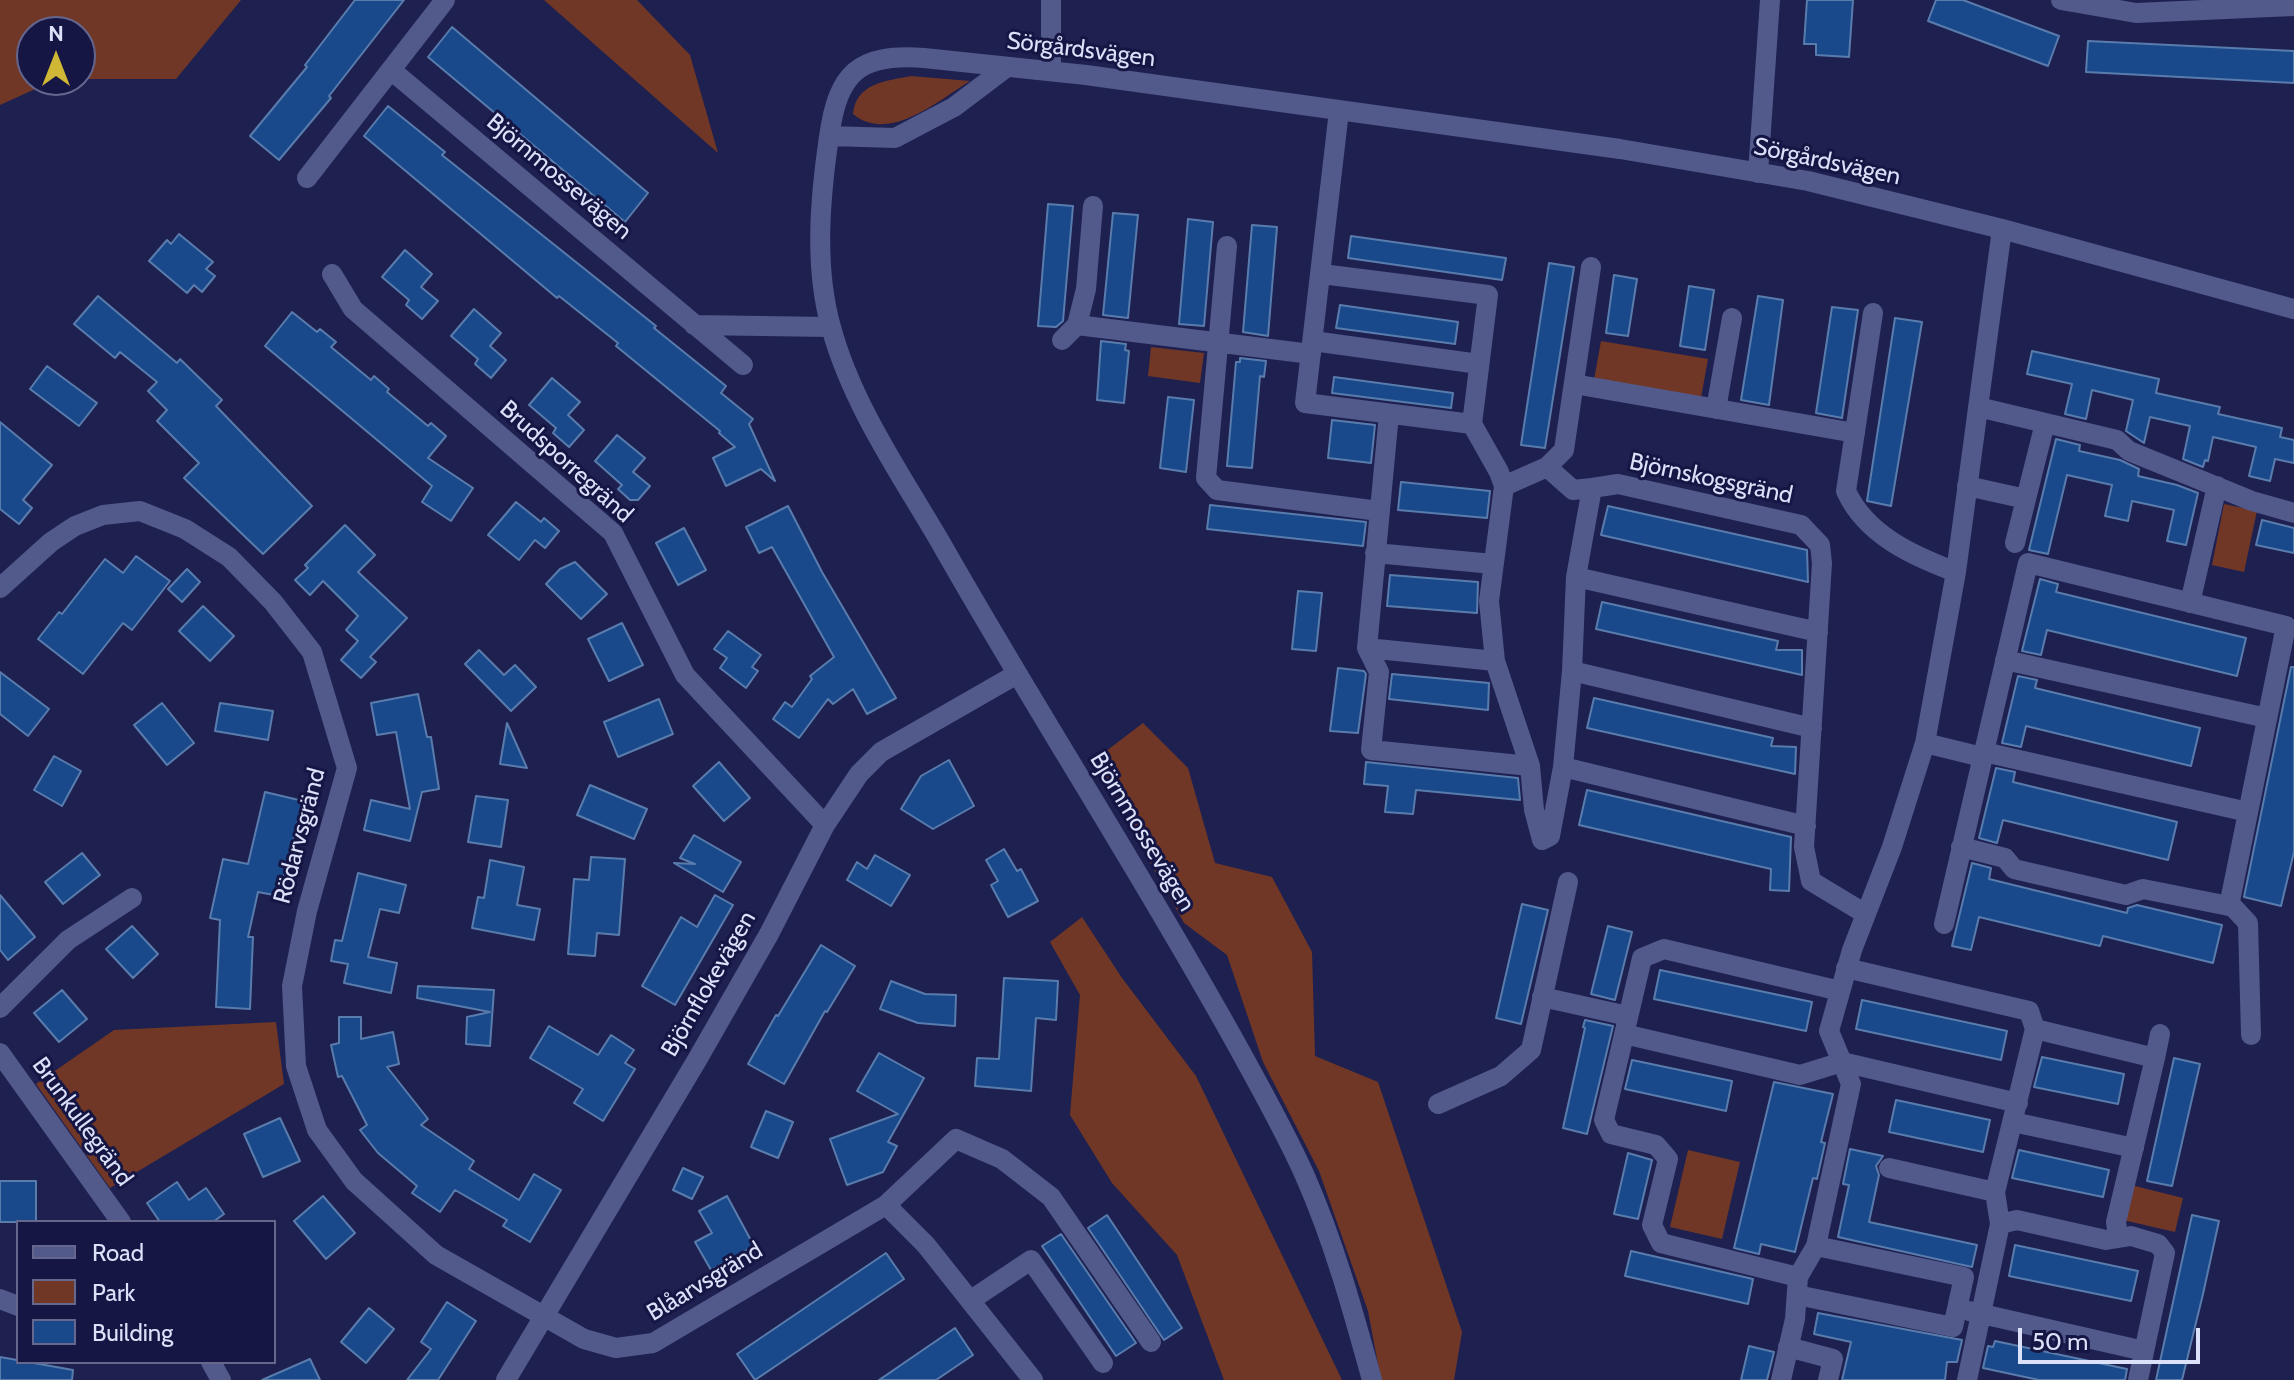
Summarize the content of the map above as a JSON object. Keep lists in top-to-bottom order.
{
  "streets": {
    "street": [
      "Sörgårdsvägen",
      "Björnmossevägen",
      "Brudsporregränd",
      "Björnskogsgränd",
      "Rödarvsgränd",
      "Björnflokevägen",
      "Brunkullegränd",
      "Blåarvsgränd"
    ]
  },
  "crossings": [
    ["Sörgårdsvägen", "Björnmossevägen"],
    ["Björnmossevägen", "Björnflokevägen"],
    ["Brudsporregränd", "Björnflokevägen"],
    ["Rödarvsgränd", "Björnflokevägen"],
    ["Rödarvsgränd", "Blåarvsgränd"],
    ["Björnflokevägen", "Blåarvsgränd"]
  ],
  "legend": ["Road", "Park", "Building"],
  "scale_bar": "50 m",
  "north": "top"
}
